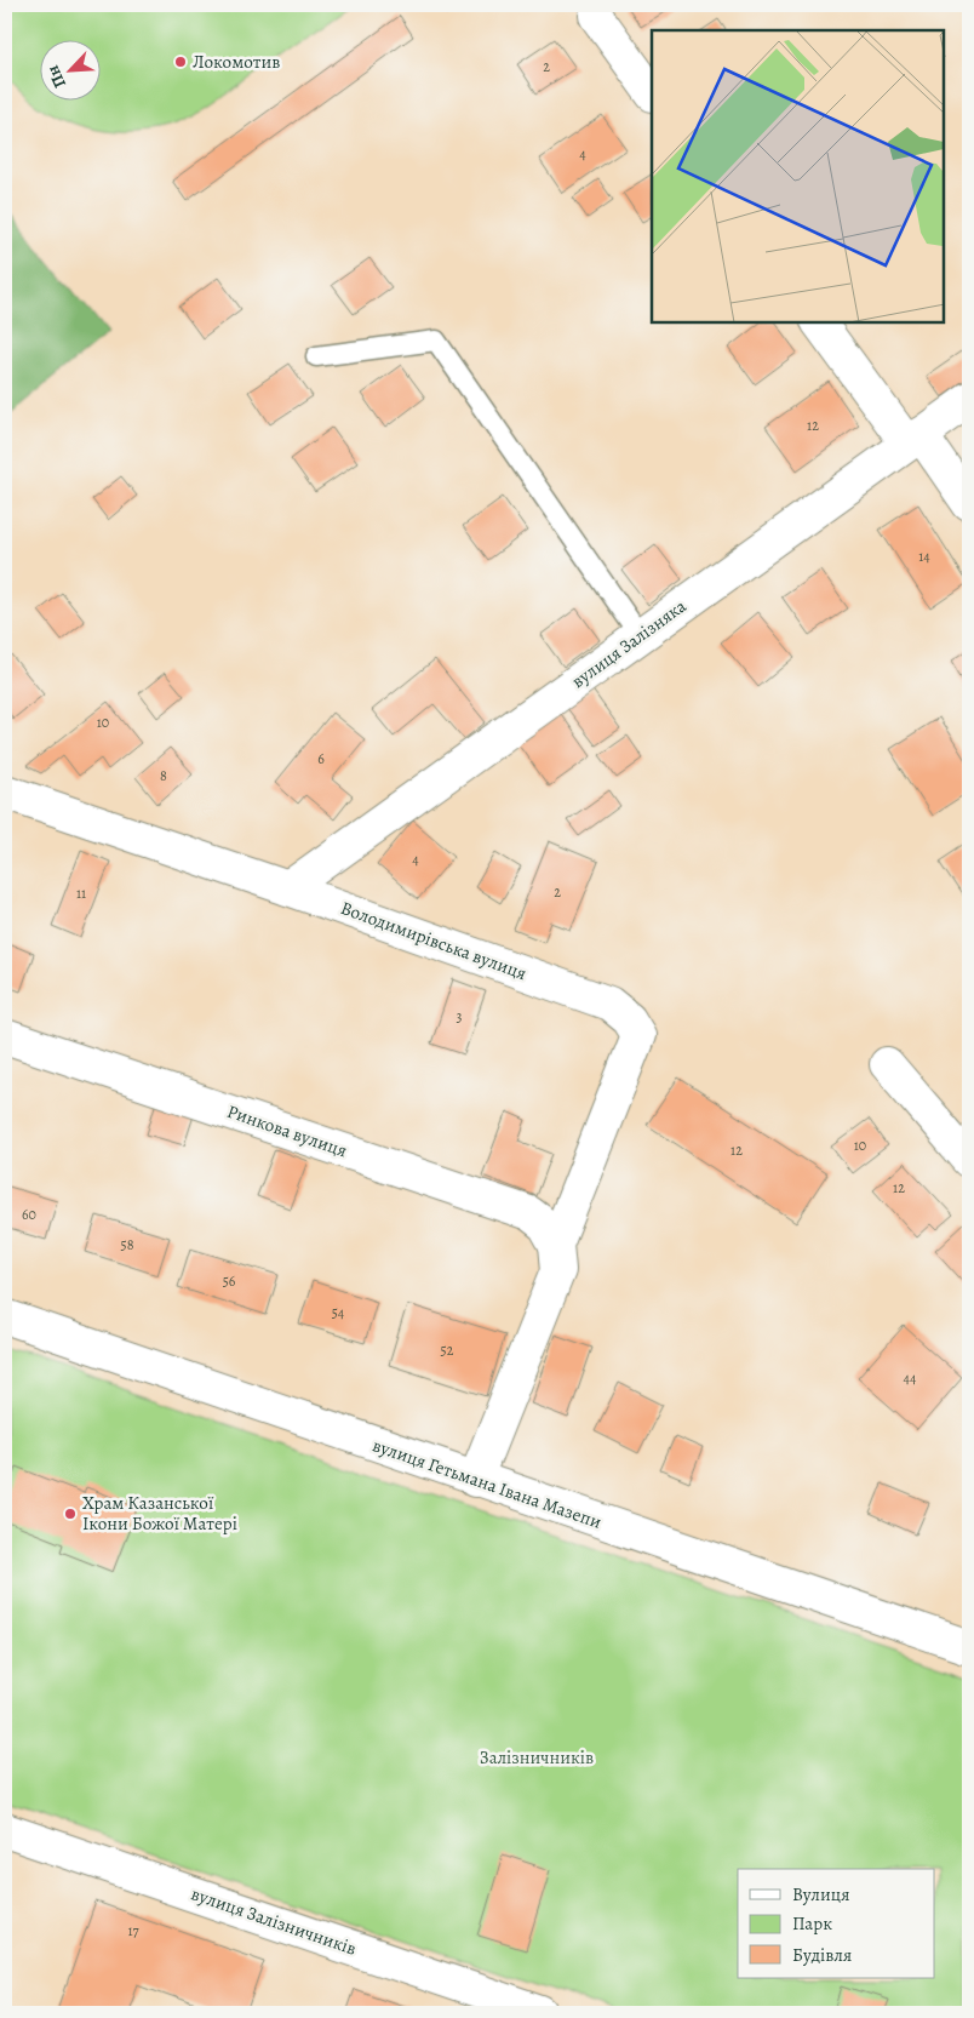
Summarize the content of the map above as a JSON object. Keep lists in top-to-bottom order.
{
  "streets": {
    "street": [
      "вулиця Залізняка",
      "Володимирівська вулиця",
      "Ринкова вулиця",
      "вулиця Гетьмана Івана Мазепи",
      "вулиця Залізничників"
    ]
  },
  "crossings": [
    ["вулиця Залізняка", "Володимирівська вулиця"],
    ["Володимирівська вулиця", "Ринкова вулиця"]
  ],
  "parks": ["Залізничників"],
  "places": ["Локомотив", "Храм Казанської Ікони Божої Матері"],
  "house_numbers": [
    "2",
    "4",
    "12",
    "14",
    "10",
    "6",
    "8",
    "4",
    "2",
    "11",
    "3",
    "10",
    "12",
    "12",
    "60",
    "58",
    "56",
    "54",
    "52",
    "44",
    "17"
  ],
  "legend": ["Вулиця", "Парк", "Будівля"],
  "north": "bottom left"
}
